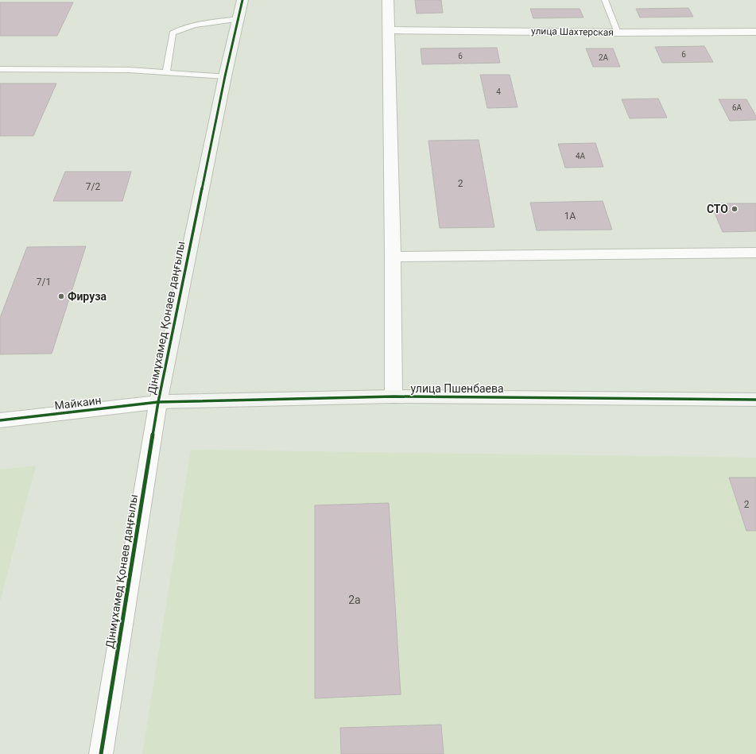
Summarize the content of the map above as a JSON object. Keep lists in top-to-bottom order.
{
  "streets": {
    "street": [
      "улица Шахтерская",
      "Дінмұхамед Қонаев даңғылы",
      "улица Пшенбаева",
      "Майкаин"
    ]
  },
  "crossings": [
    ["Дінмұхамед Қонаев даңғылы", "улица Пшенбаева"],
    ["Дінмұхамед Қонаев даңғылы", "Майкаин"],
    ["улица Пшенбаева", "Майкаин"]
  ],
  "places": ["СТО", "Фируза"],
  "house_numbers": [
    "6",
    "6",
    "2А",
    "4",
    "6А",
    "4А",
    "2",
    "7/2",
    "1А",
    "7/1",
    "2",
    "2а"
  ]
}
